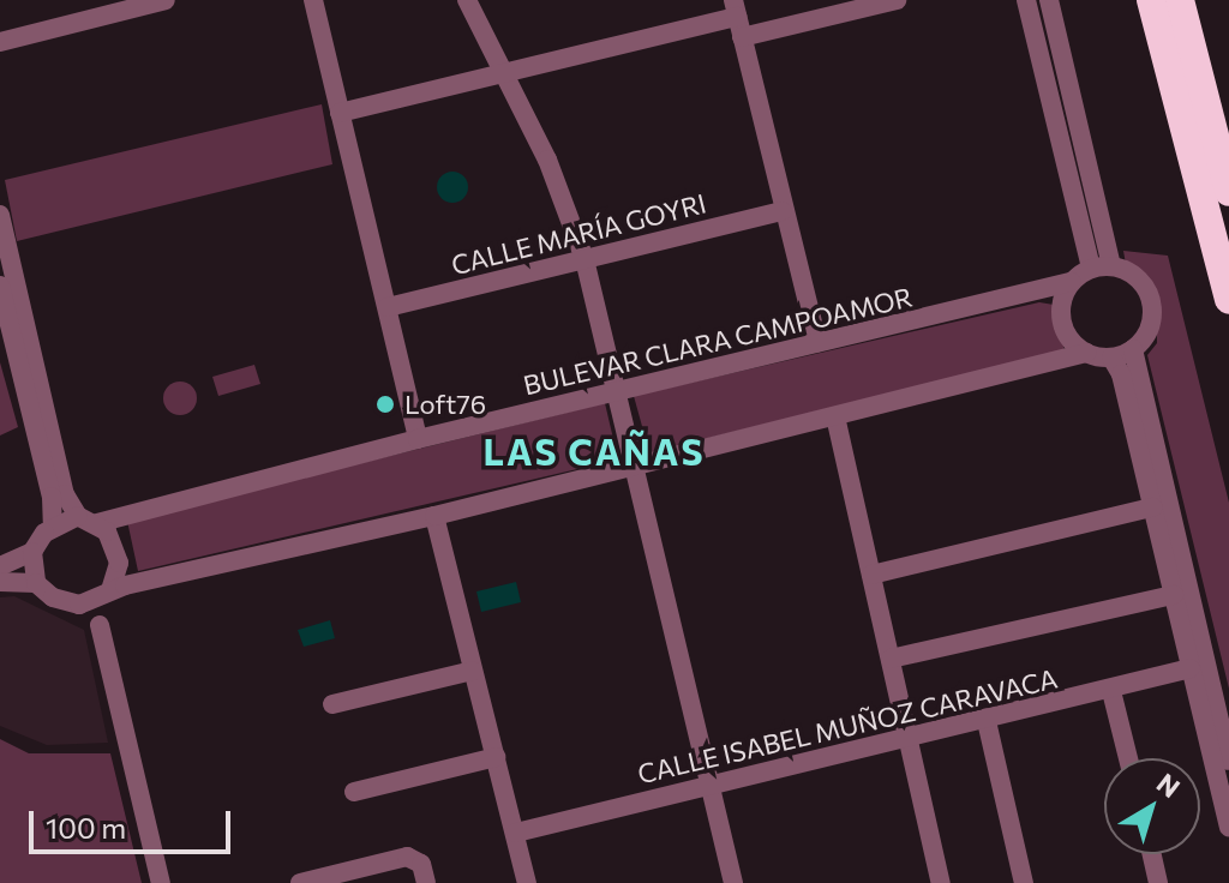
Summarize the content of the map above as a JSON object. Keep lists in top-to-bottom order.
{
  "streets": {
    "street": ["CALLE MARÍA GOYRI", "BULEVAR CLARA CAMPOAMOR", "CALLE ISABEL MUÑOZ CARAVACA"]
  },
  "districts": ["LAS CAÑAS"],
  "places": ["Loft76"],
  "scale_bar": "100 m",
  "north": "top right"
}
